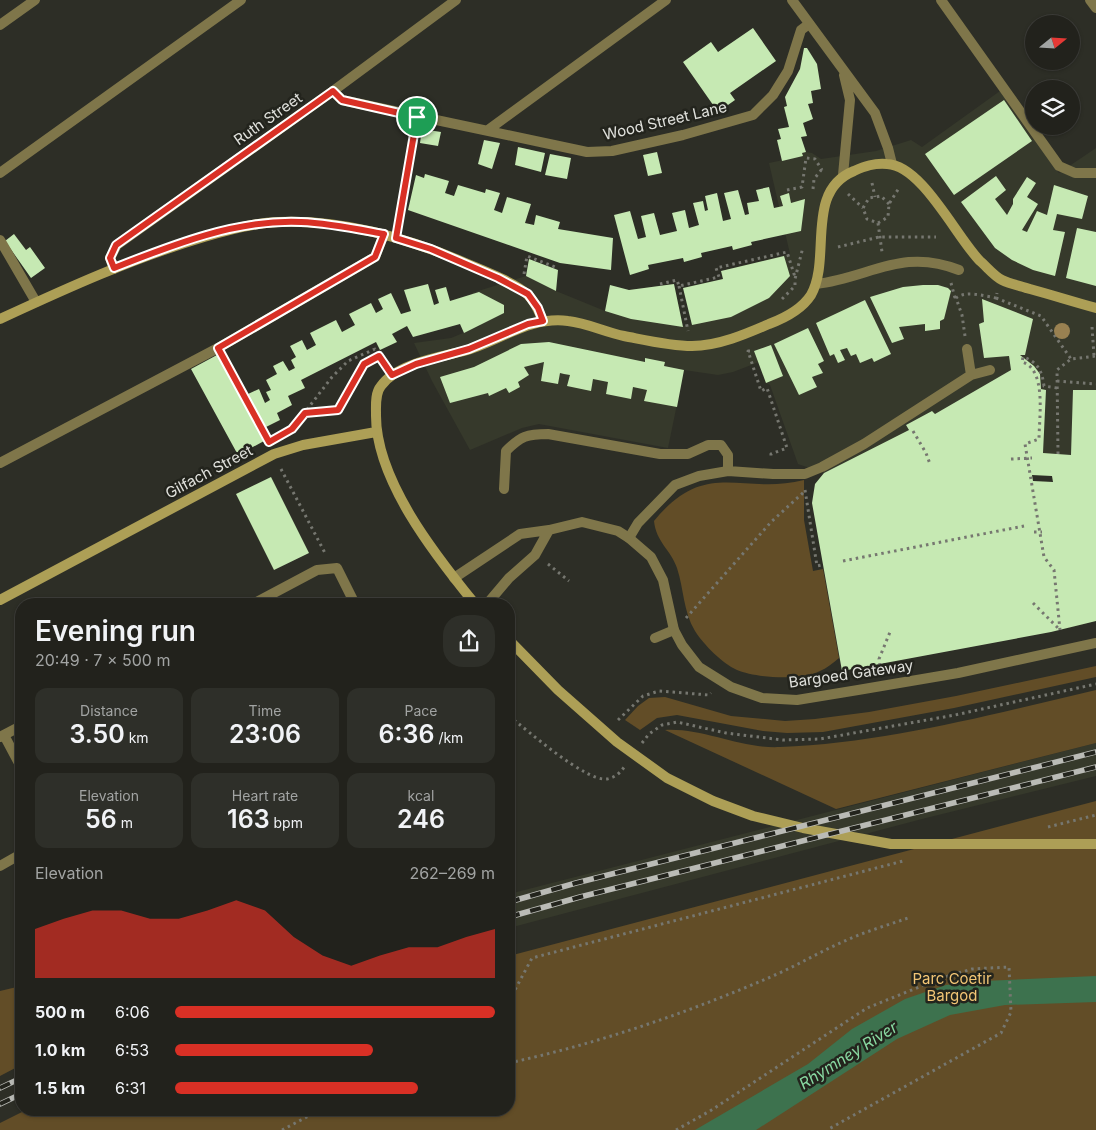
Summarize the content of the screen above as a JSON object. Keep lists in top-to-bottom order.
{
  "streets": {
    "street": [
      "Ruth Street",
      "Wood Street Lane",
      "Gilfach Street",
      "Bargoed Gateway"
    ]
  },
  "crossings": [
    ["Ruth Street", "Wood Street Lane"]
  ],
  "water": ["Rhymney River"],
  "parks": ["Parc Coetir Bargod"],
  "north": "right",
  "page": {
    "heading": ["Evening run", "20:49 · 7 × 500 m"],
    "stats": [
      ["Distance", "3.50 km"],
      ["Time", "23:06"],
      ["Pace", "6:36 /km"],
      ["Elevation", "56 m"],
      ["Heart rate", "163 bpm"],
      ["kcal", "246"]
    ],
    "chart": ["Elevation", "262–269 m"],
    "list": [
      {
        "name": "500 m",
        "note": "6:06"
      },
      {
        "name": "1.0 km",
        "note": "6:53"
      },
      {
        "name": "1.5 km",
        "note": "6:31"
      }
    ]
  }
}
